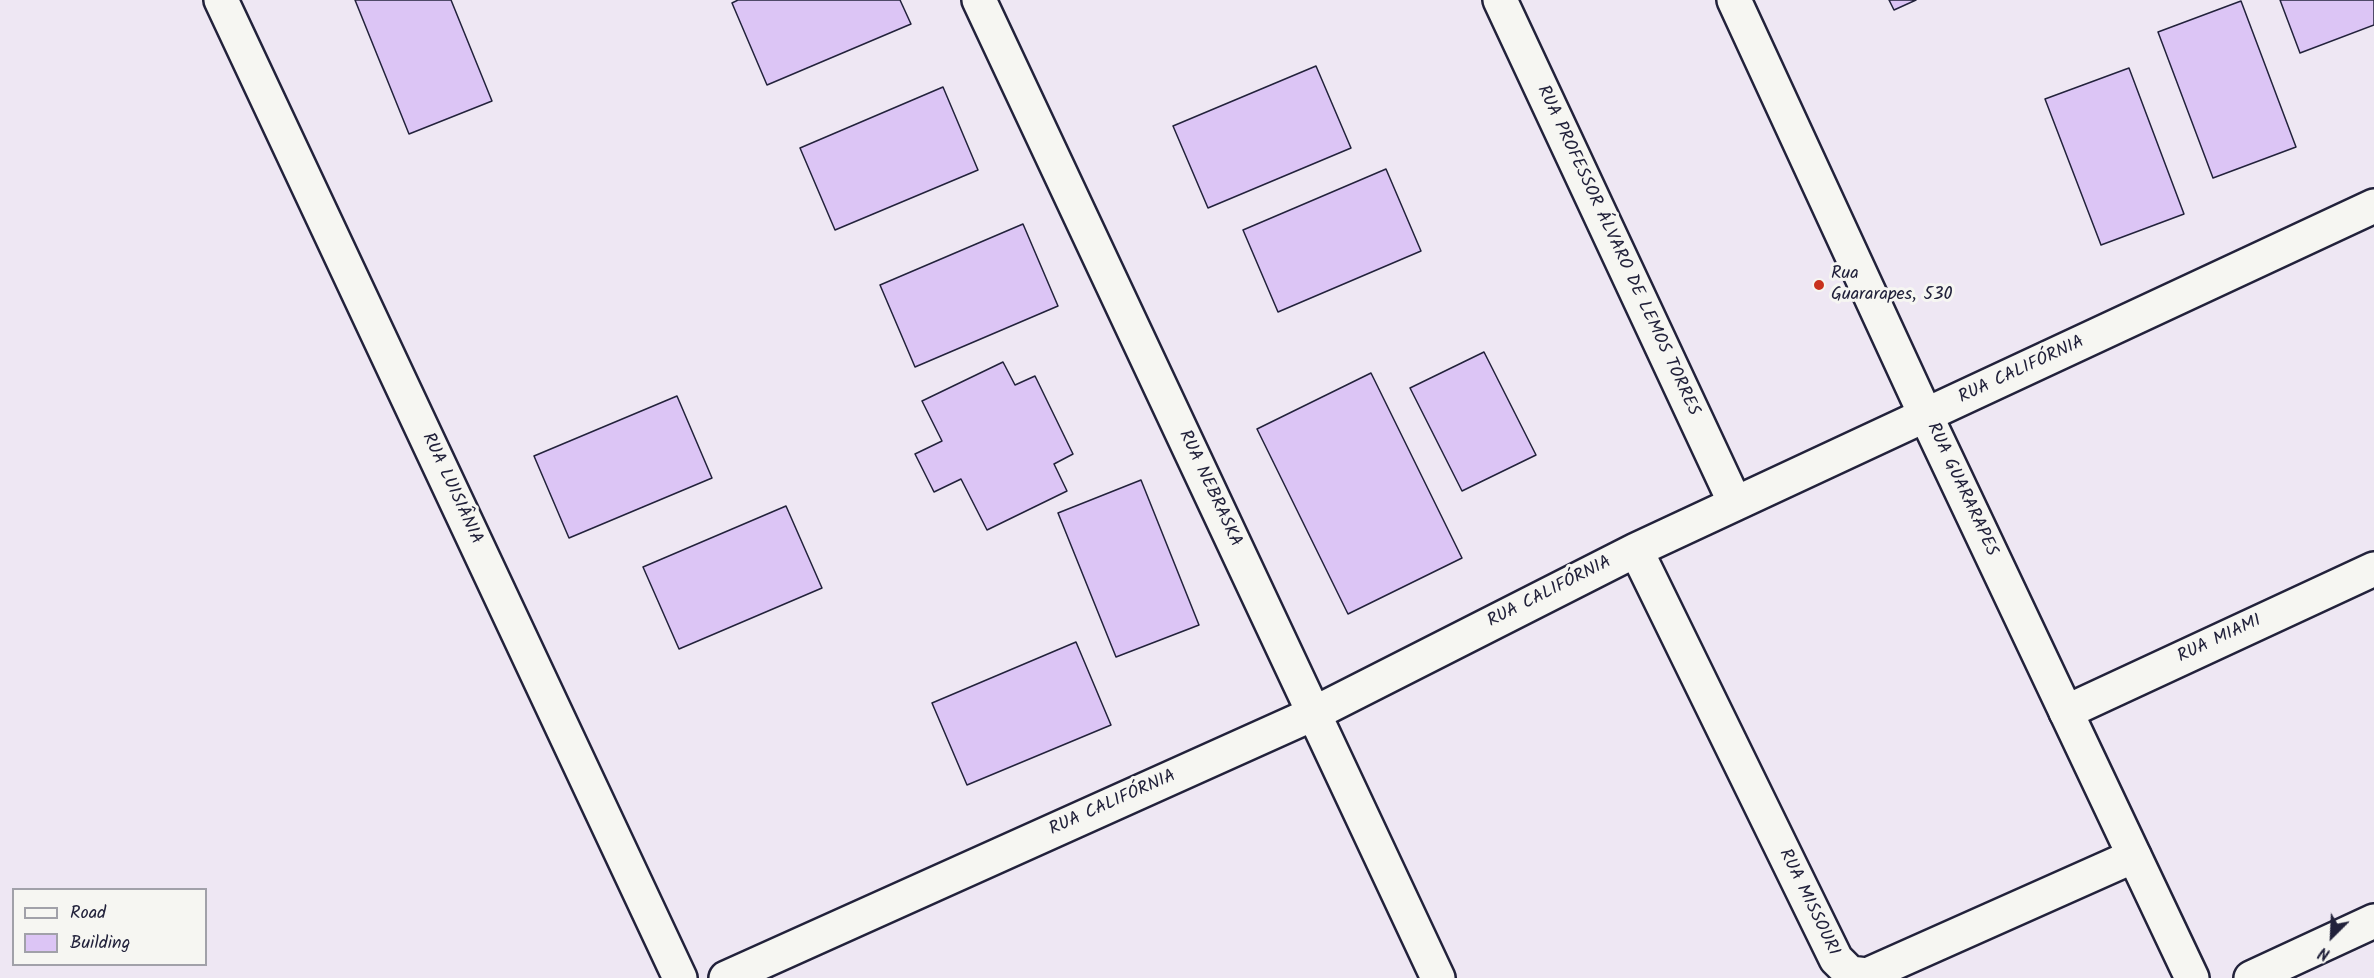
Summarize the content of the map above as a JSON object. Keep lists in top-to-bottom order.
{
  "streets": {
    "street": [
      "RUA PROFESSOR ÁLVARO DE LEMOS TORRES",
      "RUA CALIFÓRNIA",
      "RUA LUISIÂNIA",
      "RUA NEBRASKA",
      "RUA GUARARAPES",
      "RUA MIAMI",
      "RUA MISSOURI"
    ]
  },
  "crossings": [
    ["RUA PROFESSOR ÁLVARO DE LEMOS TORRES", "RUA CALIFÓRNIA"],
    ["RUA CALIFÓRNIA", "RUA NEBRASKA"],
    ["RUA CALIFÓRNIA", "RUA GUARARAPES"],
    ["RUA CALIFÓRNIA", "RUA MISSOURI"],
    ["RUA GUARARAPES", "RUA MIAMI"],
    ["RUA GUARARAPES", "RUA MISSOURI"]
  ],
  "places": ["Rua Guararapes, 530"],
  "legend": ["Road", "Building"],
  "north": "bottom left"
}
